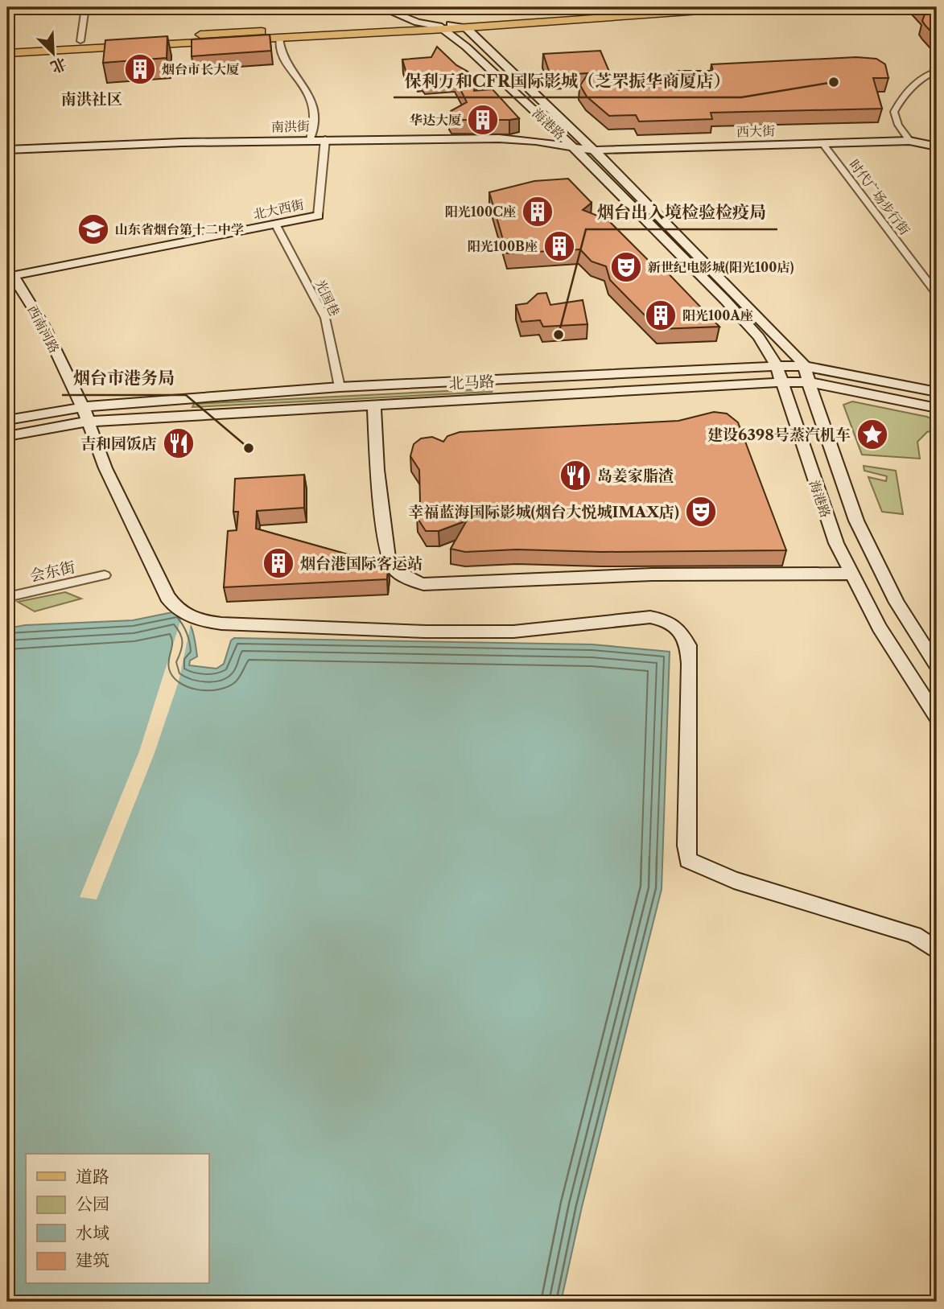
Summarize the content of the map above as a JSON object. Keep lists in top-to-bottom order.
{
  "streets": {
    "main road": [
      "海港路",
      "南洪街",
      "西大街",
      "北大西街",
      "西南河路",
      "北马路"
    ],
    "street": ["时代广场步行街", "光国巷", "会东街"]
  },
  "crossings": [
    ["海港路", "南洪街"],
    ["海港路", "西大街"],
    ["海港路", "北马路"],
    ["南洪街", "西大街"],
    ["西大街", "时代广场步行街"],
    ["北大西街", "光国巷"],
    ["北大西街", "西南河路"],
    ["光国巷", "北马路"],
    ["西南河路", "北马路"]
  ],
  "districts": ["南洪社区"],
  "places": {
    "building": [
      "烟台市长大厦",
      "华达大厦",
      "阳光100C座",
      "阳光100B座",
      "阳光100A座",
      "烟台港国际客运站"
    ],
    "other": ["保利万和CFR国际影城（芝罘振华商厦店）", "烟台出入境检验检疫局", "烟台市港务局"],
    "school or university": ["山东省烟台第十二中学"],
    "theatre": ["新世纪电影城(阳光100店)", "幸福蓝海国际影城(烟台大悦城IMAX店)"],
    "place": ["建设6398号蒸汽机车"],
    "restaurant": ["吉和园饭店", "岛姜家脂渣"]
  },
  "legend": [
    "道路",
    "公园",
    "水域",
    "建筑"
  ],
  "north": "bottom right"
}
